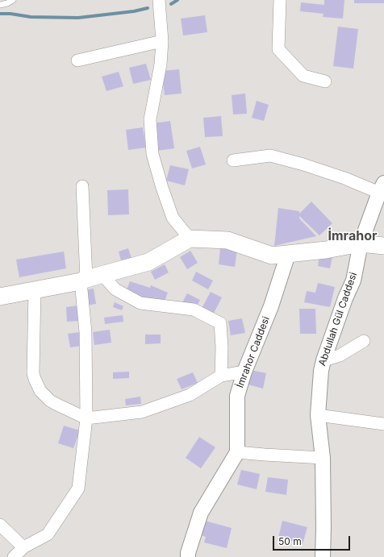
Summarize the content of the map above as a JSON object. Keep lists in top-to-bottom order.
{
  "streets": {
    "street": ["Abdullah Gül Caddesi", "İmrahor Caddesi"]
  },
  "districts": ["İmrahor"],
  "scale_bar": "50 m"
}
